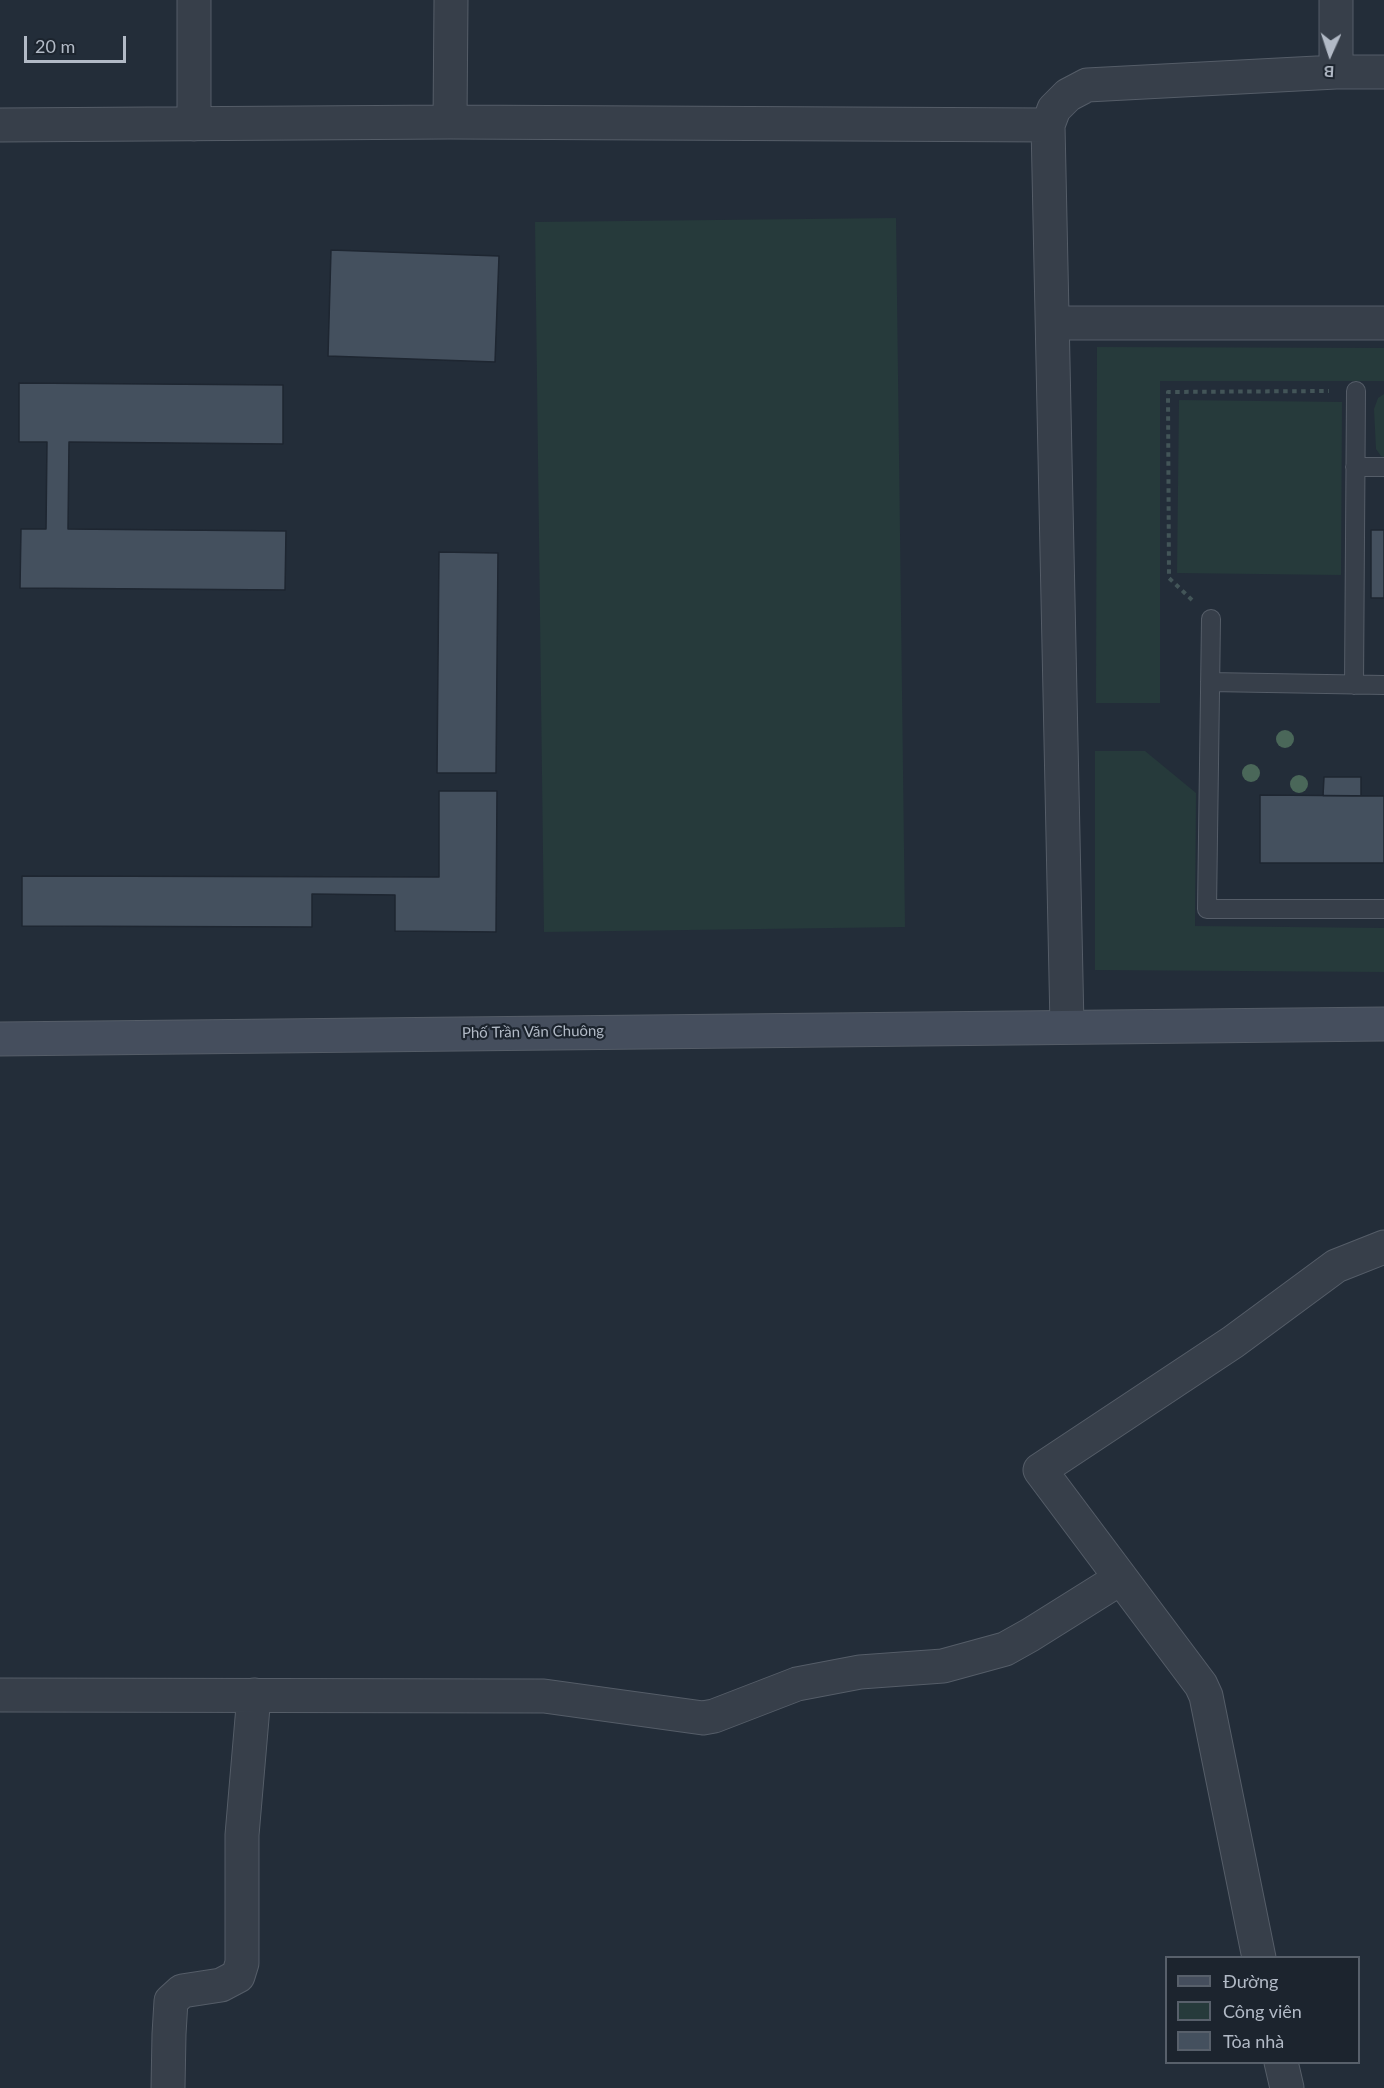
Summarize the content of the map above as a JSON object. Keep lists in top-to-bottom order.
{
  "streets": {
    "street": ["Phố Trần Văn Chuông"]
  },
  "legend": ["Đường", "Công viên", "Tòa nhà"],
  "scale_bar": "20 m",
  "north": "bottom"
}
